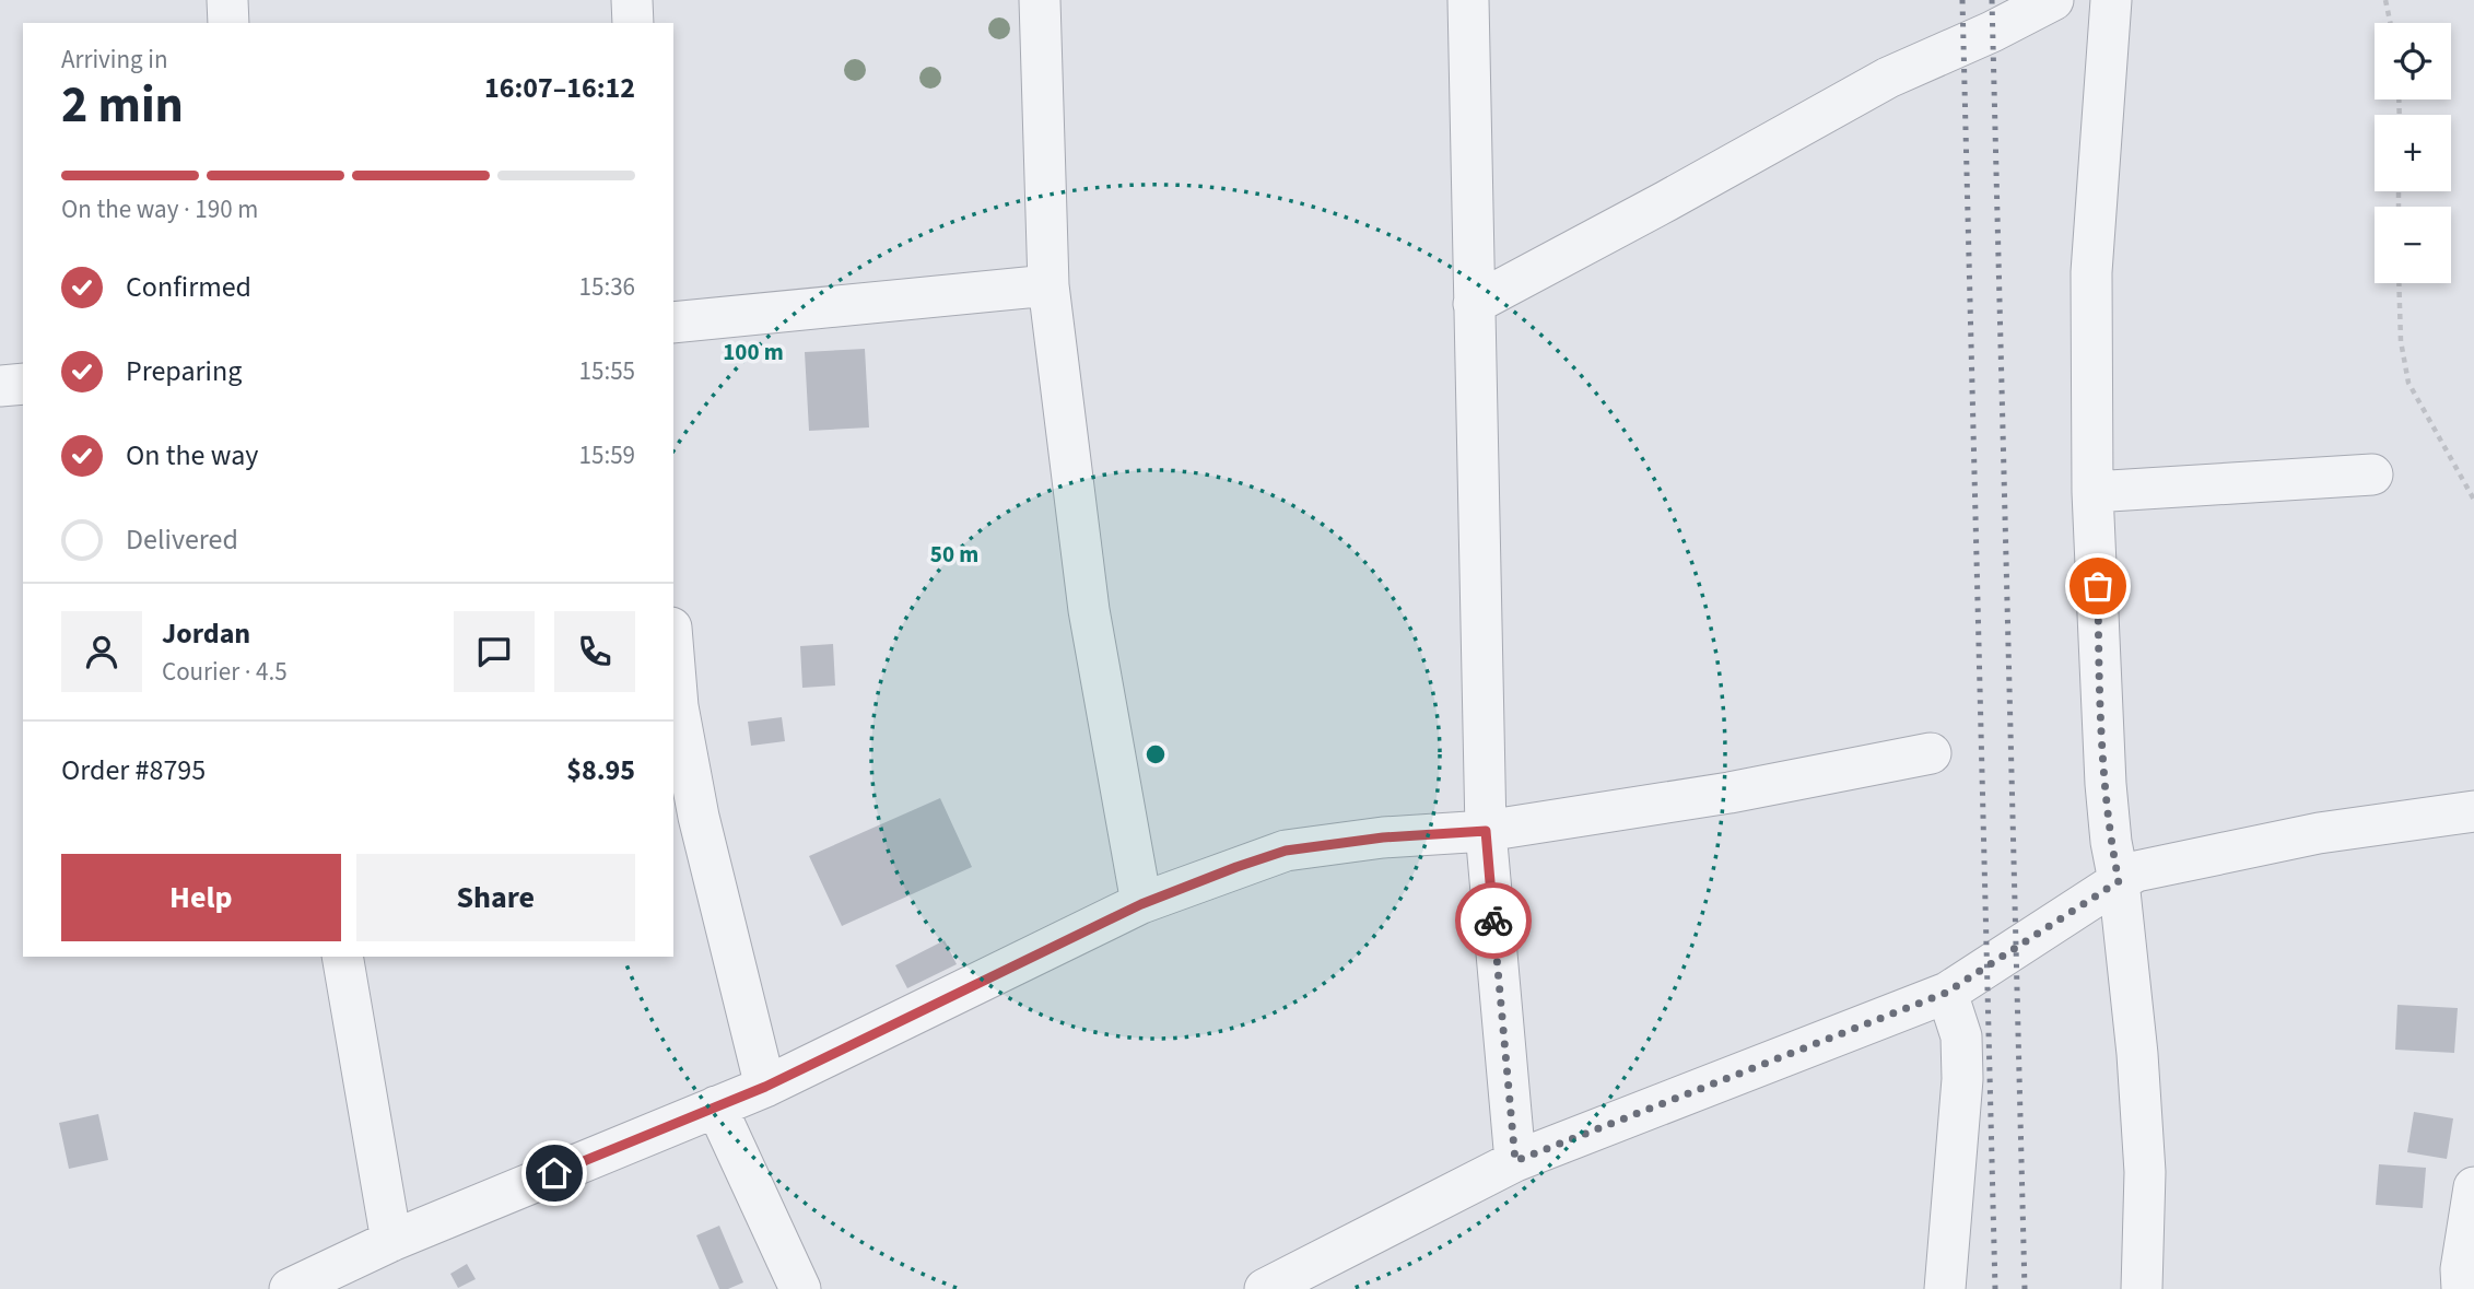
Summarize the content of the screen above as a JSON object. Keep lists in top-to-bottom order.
{
  "page": {
    "map_buttons": ["+", "−"],
    "heading": ["2 min", "Arriving in", "16:07–16:12"],
    "panel": [
      "Jordan",
      "Courier · 4.5",
      "Order #8795",
      "$8.95"
    ],
    "bar": "On the way · 190 m",
    "list": [
      ["Confirmed", "15:36"],
      ["Preparing", "15:55"],
      ["On the way", "15:59"],
      "Delivered"
    ],
    "buttons": ["Help", "Share"]
  },
  "rings": ["100 m", "50 m"]
}
